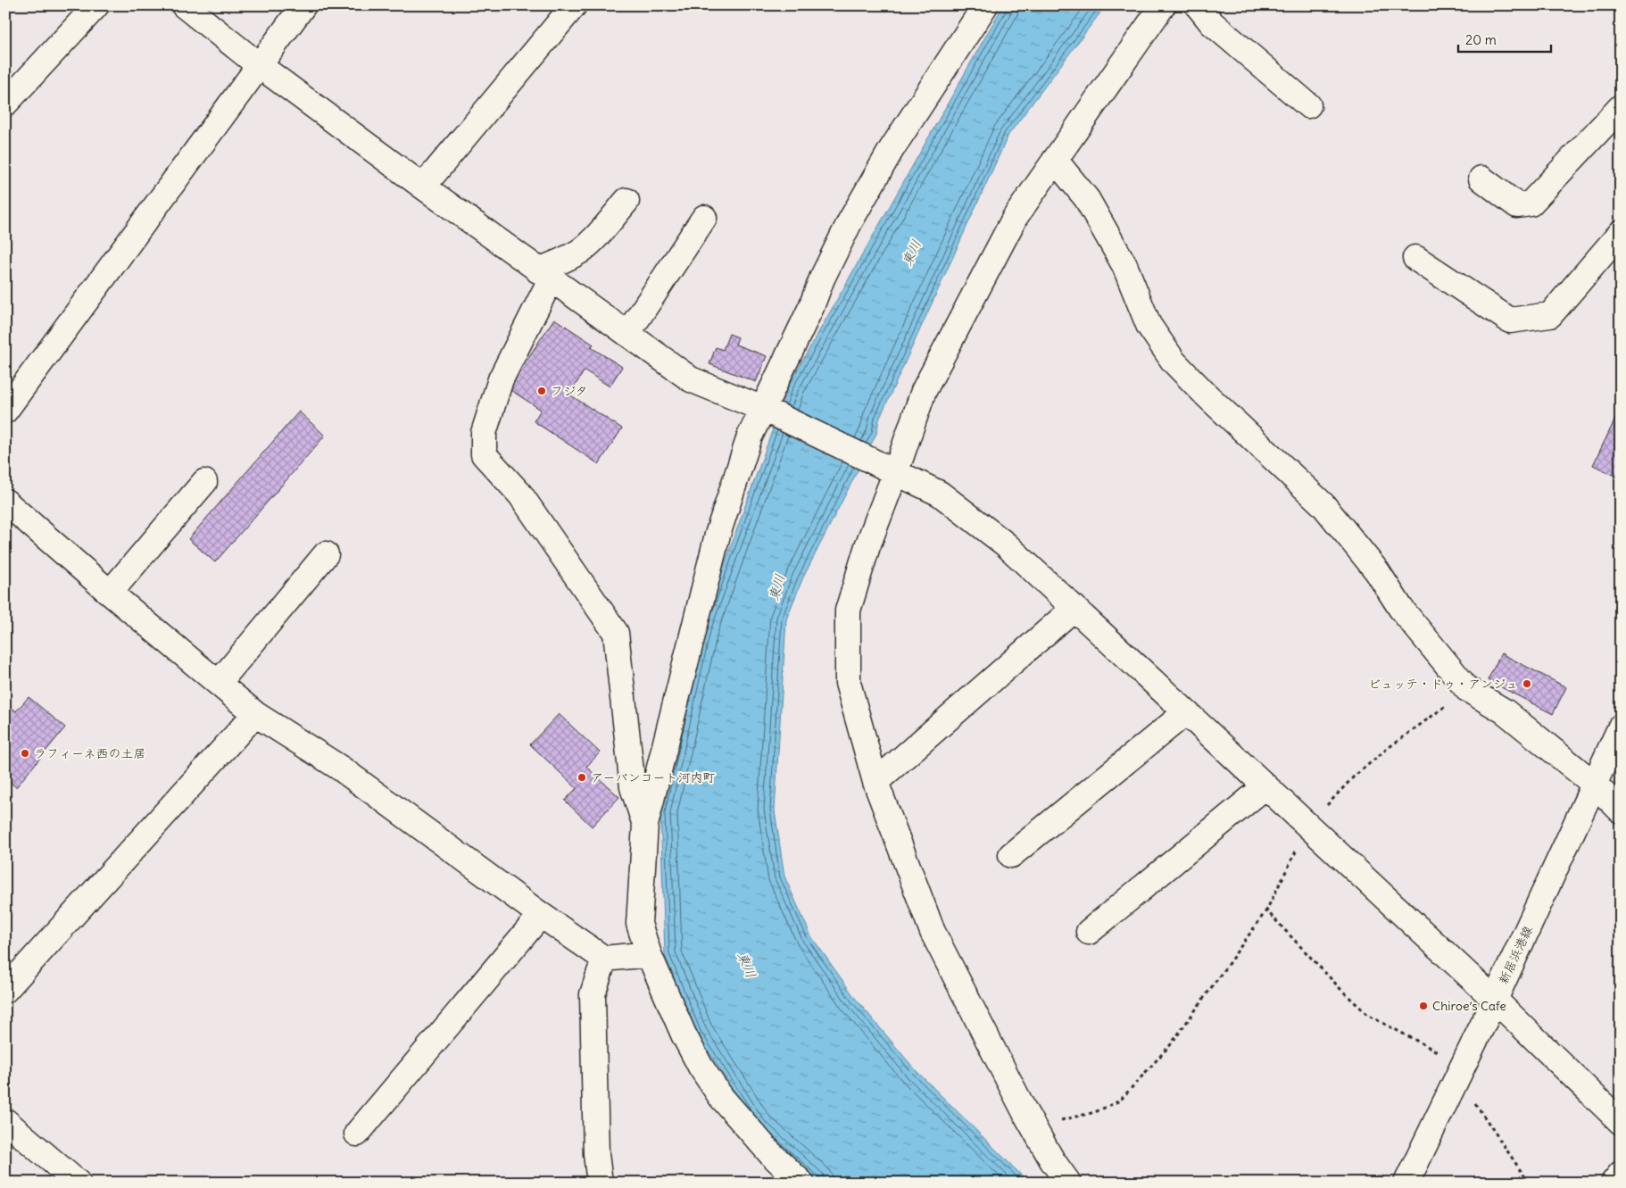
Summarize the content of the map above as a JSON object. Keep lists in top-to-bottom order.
{
  "streets": {
    "street": ["新居浜港線"]
  },
  "water": ["東川"],
  "places": [
    "フジタ",
    "ビュッテ・ドゥ・アンジュ",
    "ラフィーネ西の土居",
    "アーバンコート河内町",
    "Chiroe’s Cafe"
  ],
  "scale_bar": "20 m"
}
